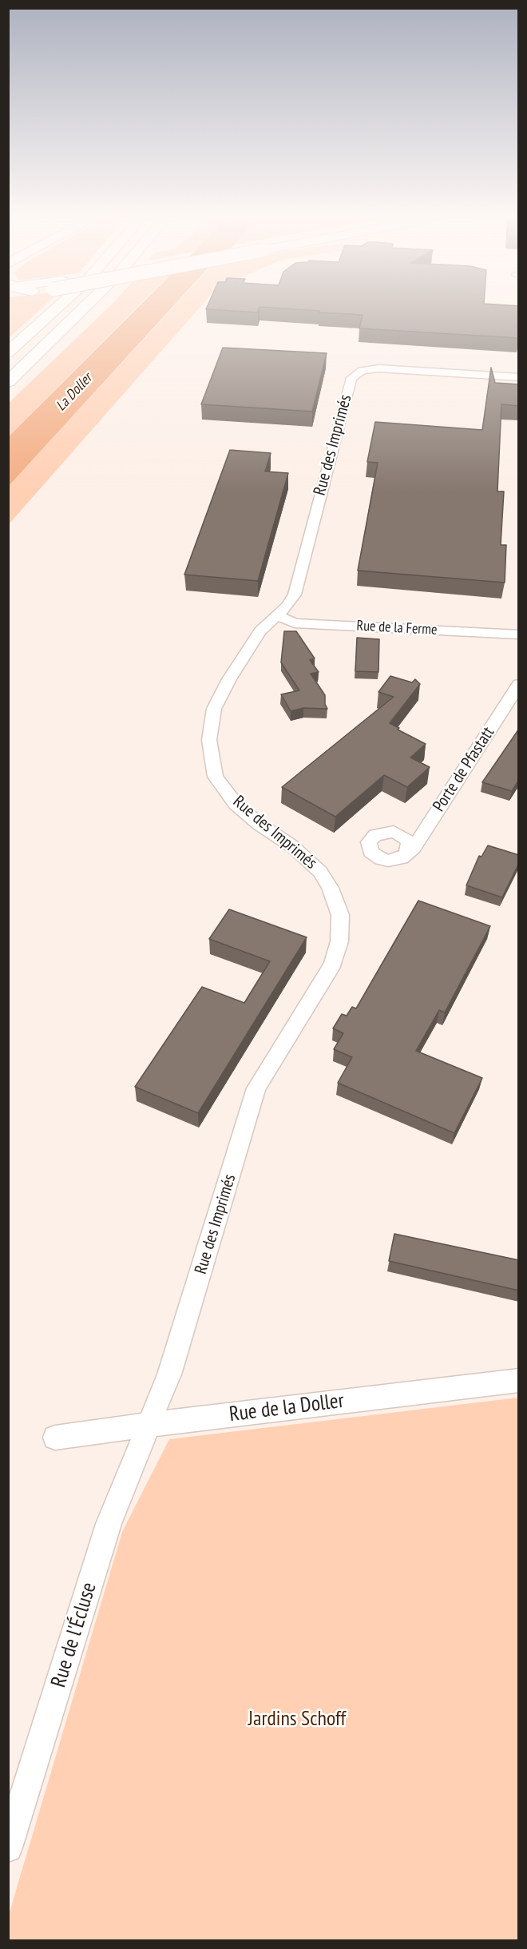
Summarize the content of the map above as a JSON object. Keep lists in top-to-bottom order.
{
  "streets": {
    "street": [
      "Rue des Imprimés",
      "Rue de la Ferme",
      "Porte de Pfastatt",
      "Rue de la Doller",
      "Rue de l'Écluse"
    ]
  },
  "crossings": [
    ["Rue des Imprimés", "Rue de la Ferme"],
    ["Rue des Imprimés", "Rue de la Doller"],
    ["Rue des Imprimés", "Rue de l'Écluse"],
    ["Rue de la Doller", "Rue de l'Écluse"]
  ],
  "water": ["La Doller"],
  "parks": ["Jardins Schoff"]
}
